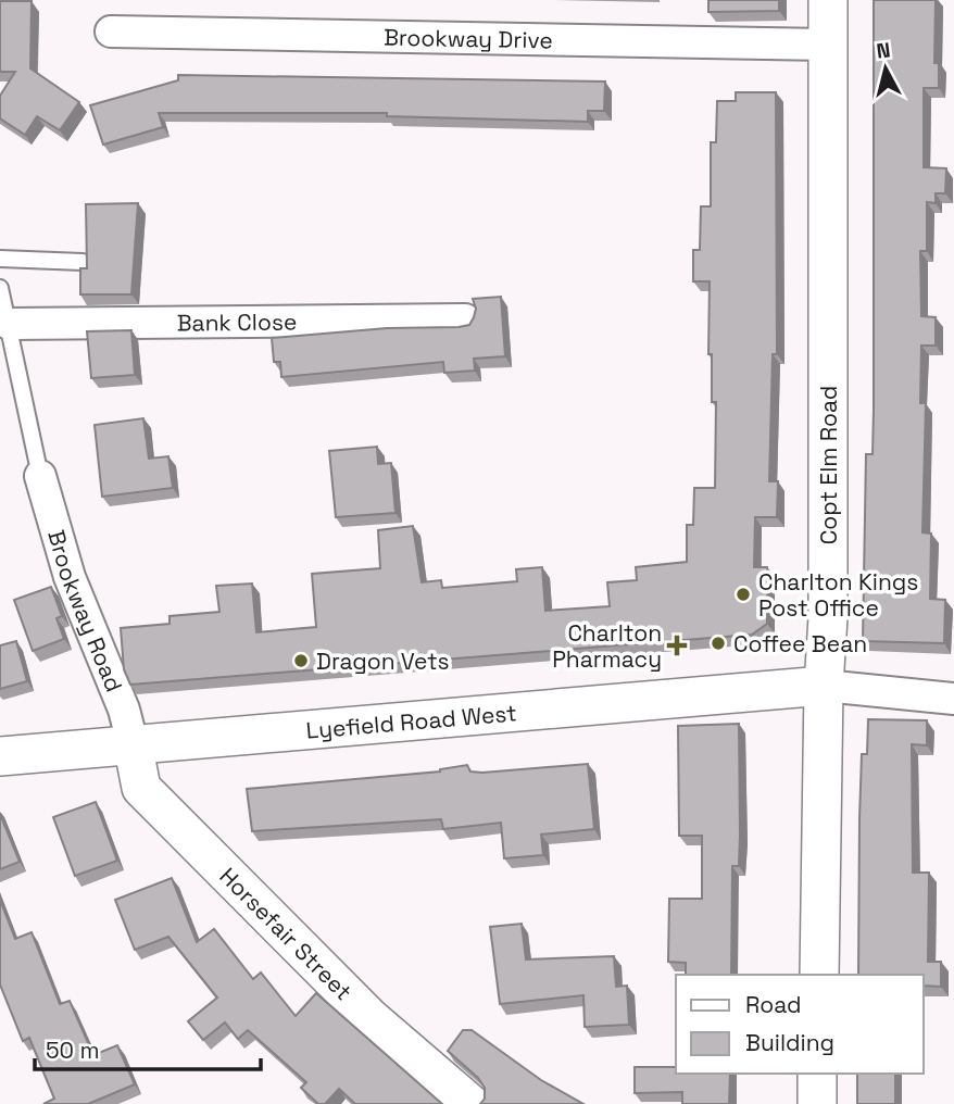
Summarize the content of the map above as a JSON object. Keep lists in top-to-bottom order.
{
  "streets": {
    "street": [
      "Brookway Drive",
      "Bank Close",
      "Copt Elm Road",
      "Brookway Road",
      "Lyefield Road West",
      "Horsefair Street"
    ]
  },
  "crossings": [
    ["Brookway Drive", "Copt Elm Road"],
    ["Copt Elm Road", "Lyefield Road West"],
    ["Brookway Road", "Lyefield Road West"],
    ["Brookway Road", "Horsefair Street"],
    ["Lyefield Road West", "Horsefair Street"]
  ],
  "places": {
    "other": ["Charlton Kings Post Office", "Coffee Bean", "Dragon Vets"],
    "health": ["Charlton Pharmacy"]
  },
  "legend": ["Road", "Building"],
  "scale_bar": "50 m",
  "north": "top"
}
